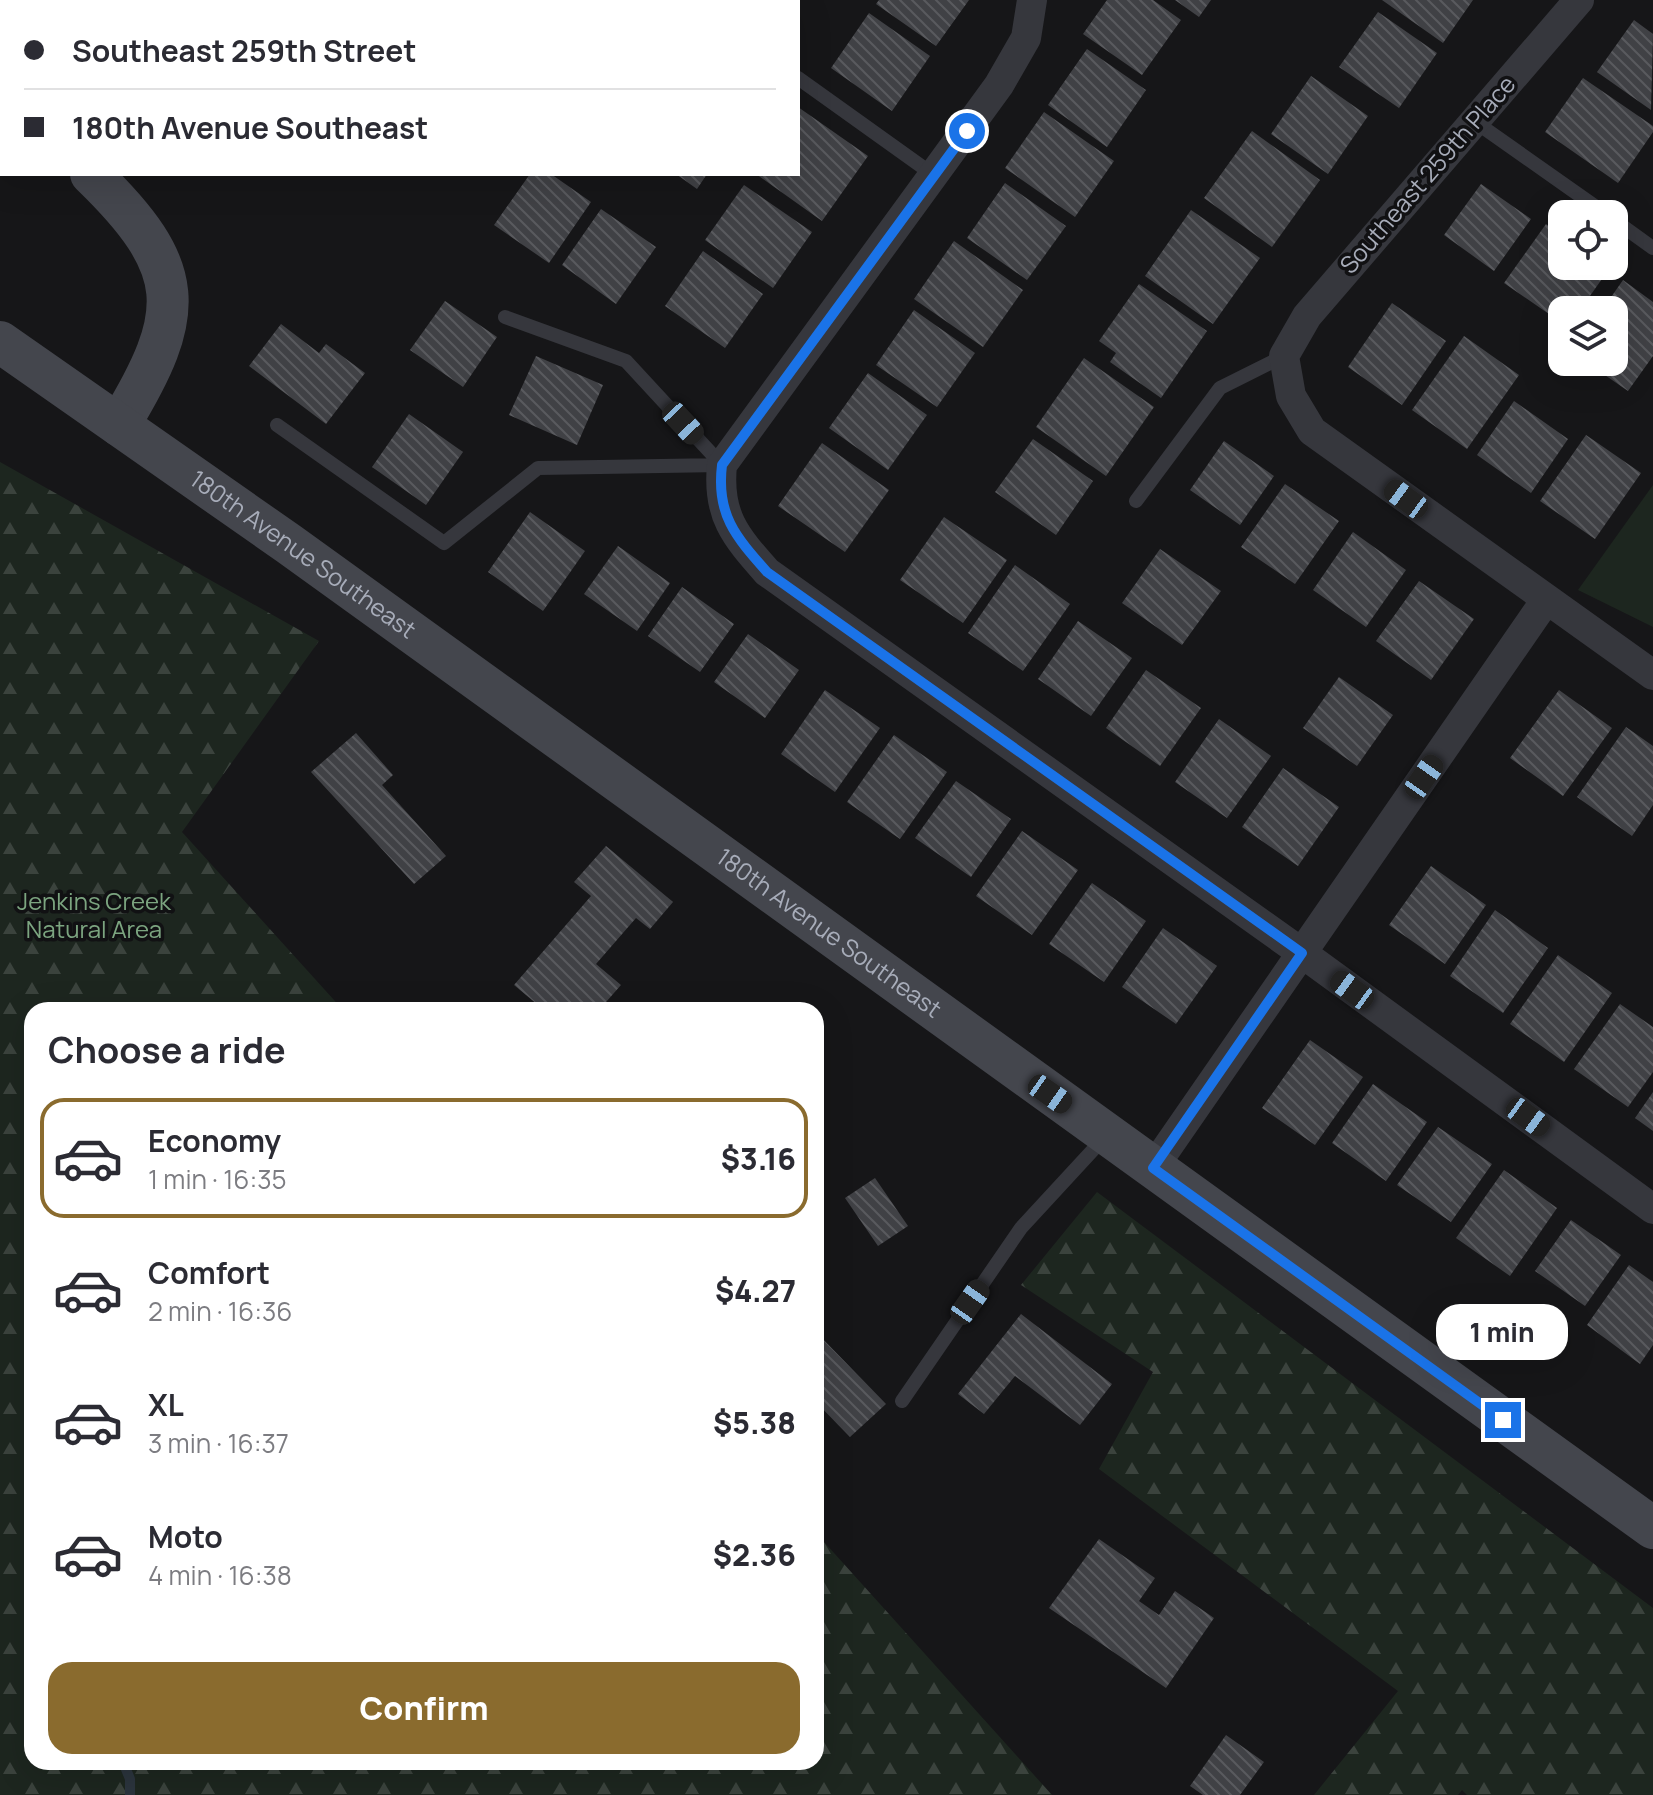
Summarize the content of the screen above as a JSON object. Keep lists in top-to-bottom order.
{
  "streets": {
    "street": ["Southeast 259th Place", "180th Avenue Southeast"]
  },
  "parks": ["Jenkins Creek Natural Area"],
  "page": {
    "banner": ["Southeast 259th Street", "180th Avenue Southeast"],
    "heading": "Choose a ride",
    "list": [
      {
        "name": "Economy",
        "note": "1 min · 16:35",
        "value": "$3.16"
      },
      {
        "name": "Comfort",
        "note": "2 min · 16:36",
        "value": "$4.27"
      },
      {
        "name": "XL",
        "note": "3 min · 16:37",
        "value": "$5.38"
      },
      {
        "name": "Moto",
        "note": "4 min · 16:38",
        "value": "$2.36"
      }
    ],
    "bubble": "1 min",
    "buttons": "Confirm"
  }
}
